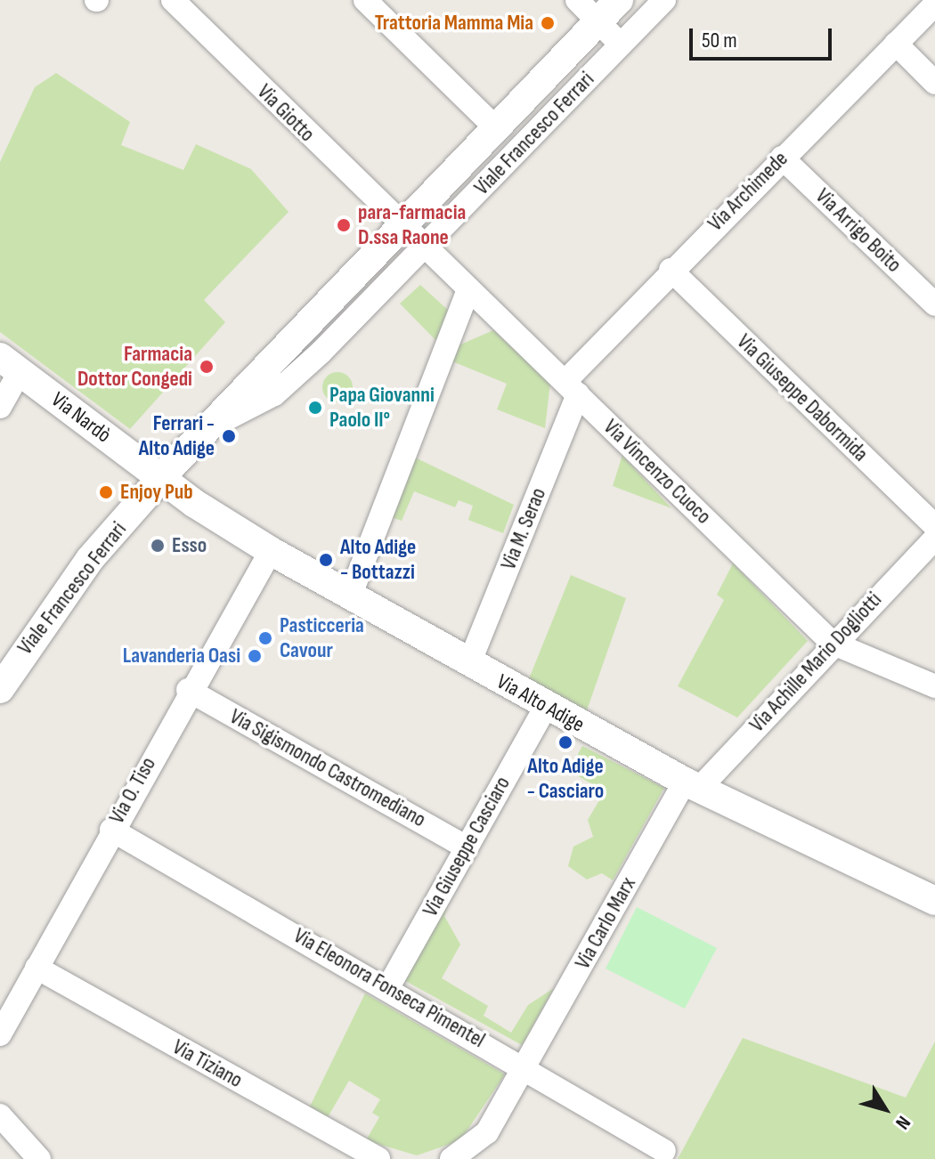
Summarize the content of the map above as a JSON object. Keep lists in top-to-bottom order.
{
  "streets": {
    "street": [
      "Via Giotto",
      "Viale Francesco Ferrari",
      "Via Archimede",
      "Via Arrigo Boito",
      "Via Giuseppe Dabormida",
      "Via Nardò",
      "Via Vincenzo Cuoco",
      "Via M. Serao",
      "Via Achille Mario Dogliotti",
      "Via Alto Adige",
      "Via Sigismondo Castromediano",
      "Via O. Tiso",
      "Via Giuseppe Casciaro",
      "Via Carlo Marx",
      "Via Eleonora Fonseca Pimentel",
      "Via Tiziano"
    ]
  },
  "crossings": [
    ["Via Giotto", "Viale Francesco Ferrari"],
    ["Via Giotto", "Via Vincenzo Cuoco"],
    ["Viale Francesco Ferrari", "Via Nardò"],
    ["Viale Francesco Ferrari", "Via Vincenzo Cuoco"],
    ["Viale Francesco Ferrari", "Via Alto Adige"],
    ["Via Archimede", "Via Arrigo Boito"],
    ["Via Archimede", "Via Giuseppe Dabormida"],
    ["Via Archimede", "Via Vincenzo Cuoco"],
    ["Via Archimede", "Via M. Serao"],
    ["Via Nardò", "Via Alto Adige"],
    ["Via Vincenzo Cuoco", "Via M. Serao"],
    ["Via Vincenzo Cuoco", "Via Achille Mario Dogliotti"],
    ["Via M. Serao", "Via Alto Adige"],
    ["Via Achille Mario Dogliotti", "Via Alto Adige"],
    ["Via Achille Mario Dogliotti", "Via Carlo Marx"],
    ["Via Alto Adige", "Via O. Tiso"],
    ["Via Alto Adige", "Via Giuseppe Casciaro"],
    ["Via Alto Adige", "Via Carlo Marx"],
    ["Via Sigismondo Castromediano", "Via O. Tiso"],
    ["Via Sigismondo Castromediano", "Via Giuseppe Casciaro"],
    ["Via O. Tiso", "Via Eleonora Fonseca Pimentel"],
    ["Via O. Tiso", "Via Tiziano"],
    ["Via Giuseppe Casciaro", "Via Eleonora Fonseca Pimentel"],
    ["Via Carlo Marx", "Via Eleonora Fonseca Pimentel"]
  ],
  "places": [
    "Trattoria Mamma Mia",
    "para-farmacia D.ssa Raone",
    "Farmacia Dottor Congedi",
    "Papa Giovanni Paolo II°",
    "Ferrari - Alto Adige",
    "Enjoy Pub",
    "Esso",
    "Alto Adige - Bottazzi",
    "Pasticceria Cavour",
    "Lavanderia Oasi",
    "Alto Adige - Casciaro"
  ],
  "scale_bar": "50 m",
  "north": "bottom right"
}
